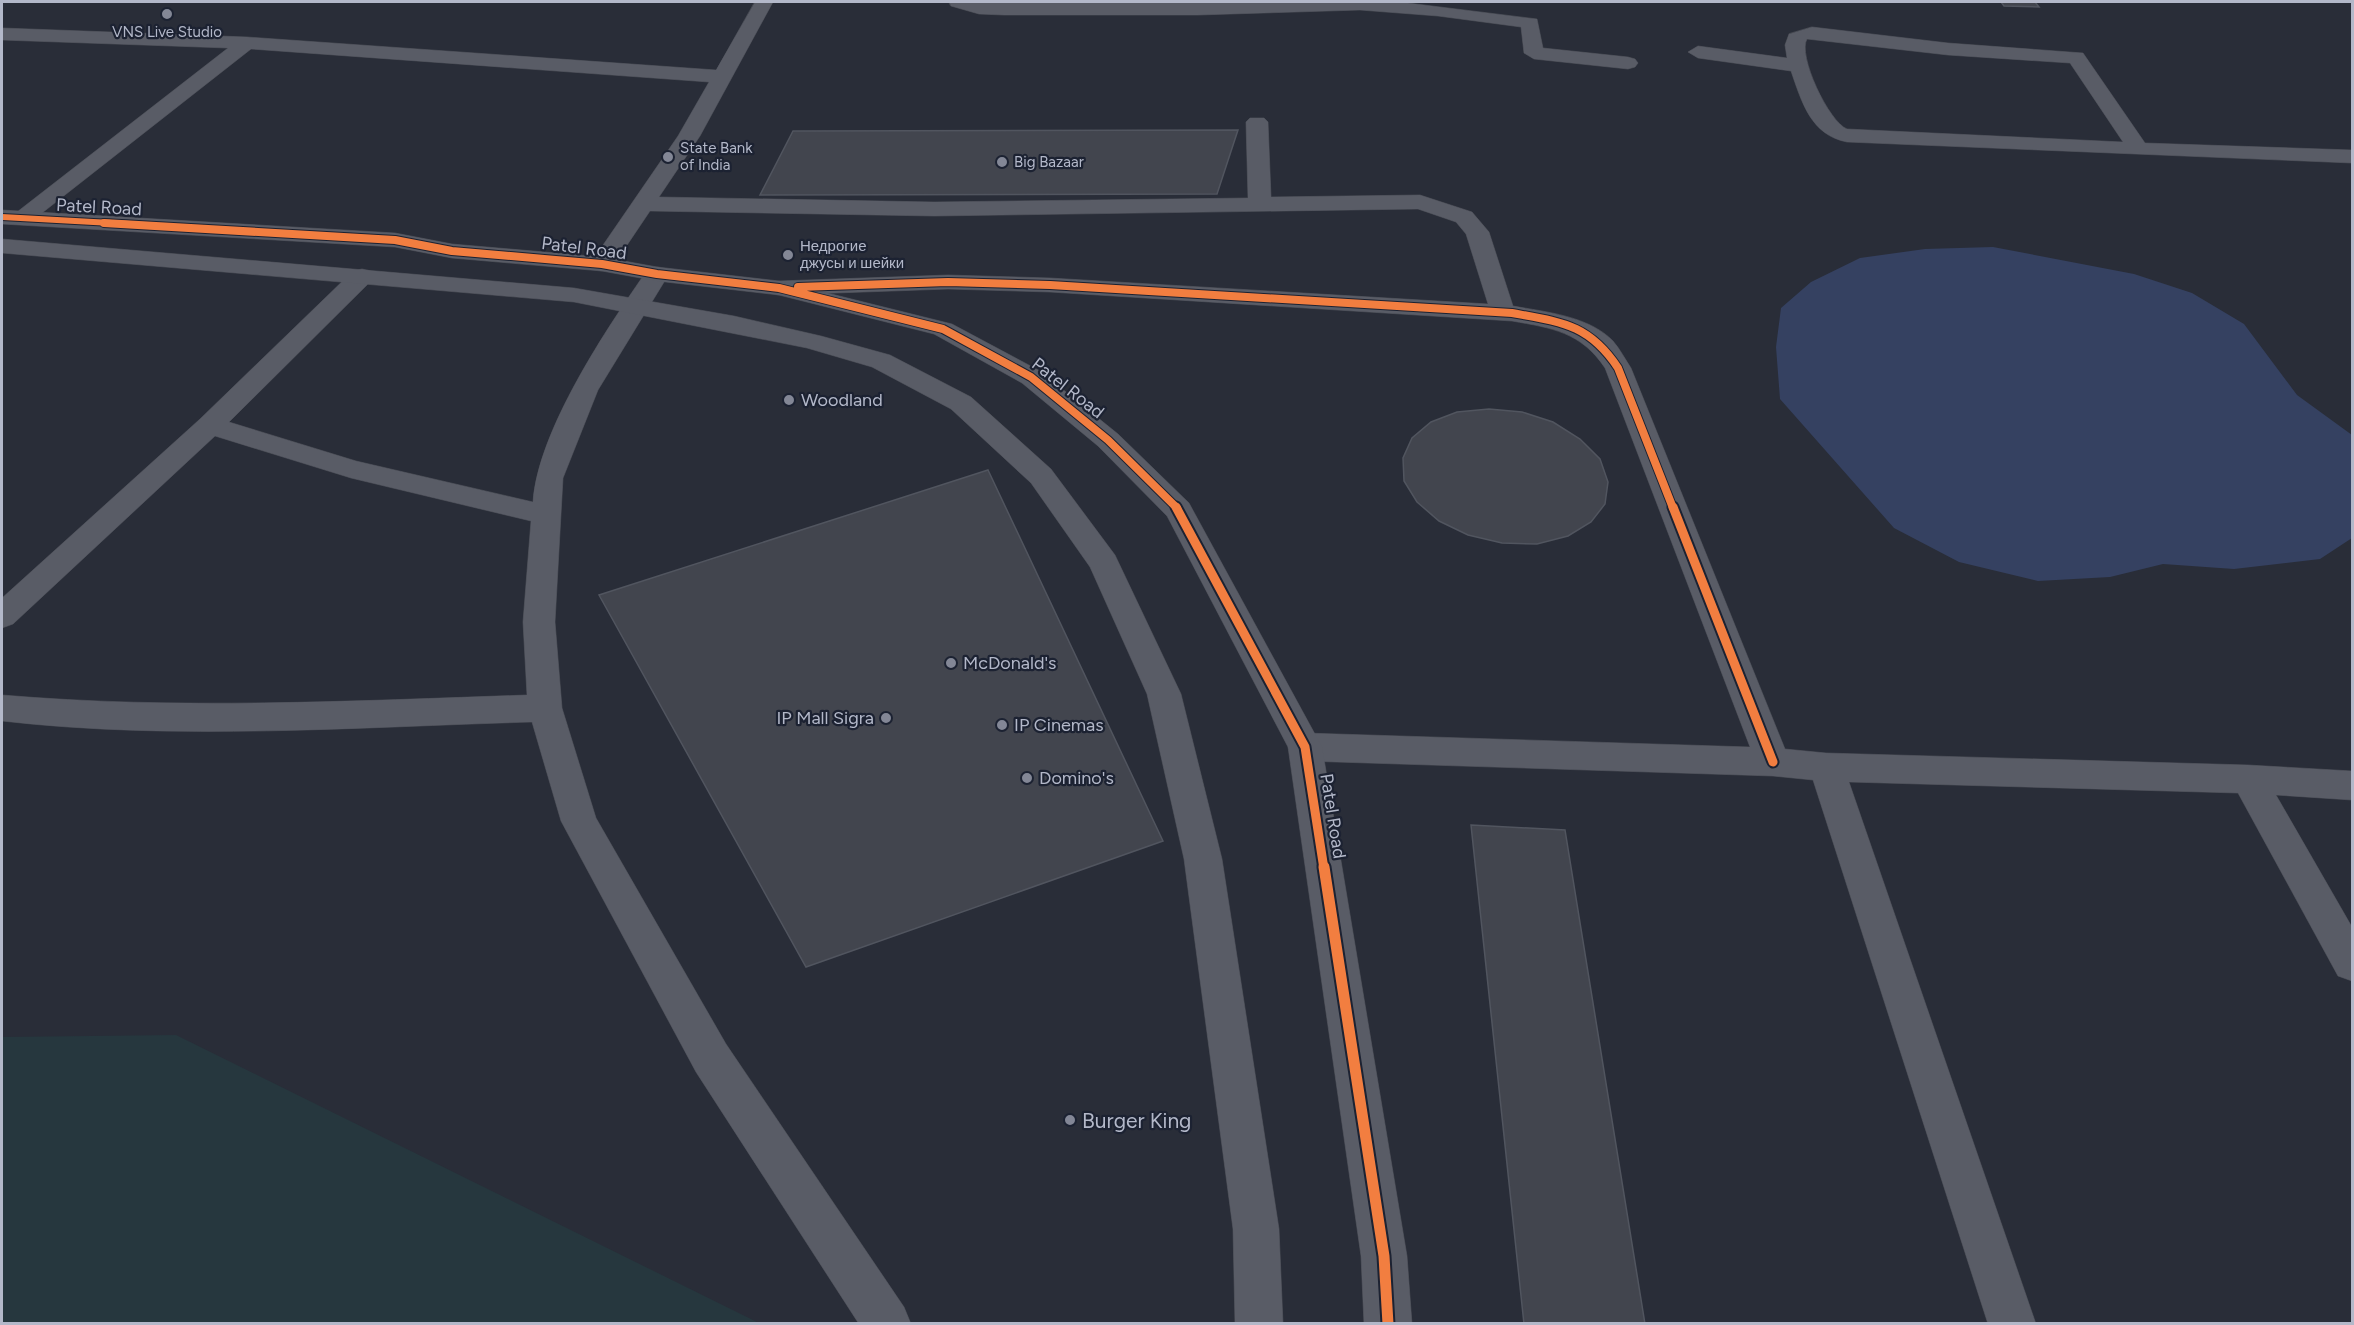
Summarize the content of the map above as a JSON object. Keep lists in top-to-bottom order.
{
  "streets": {
    "street": ["Patel Road"]
  },
  "places": [
    "VNS Live Studio",
    "State Bank of India",
    "Big Bazaar",
    "Недрогие джусы и шейки",
    "Woodland",
    "McDonald's",
    "IP Mall Sigra",
    "IP Cinemas",
    "Domino's",
    "Burger King"
  ]
}
